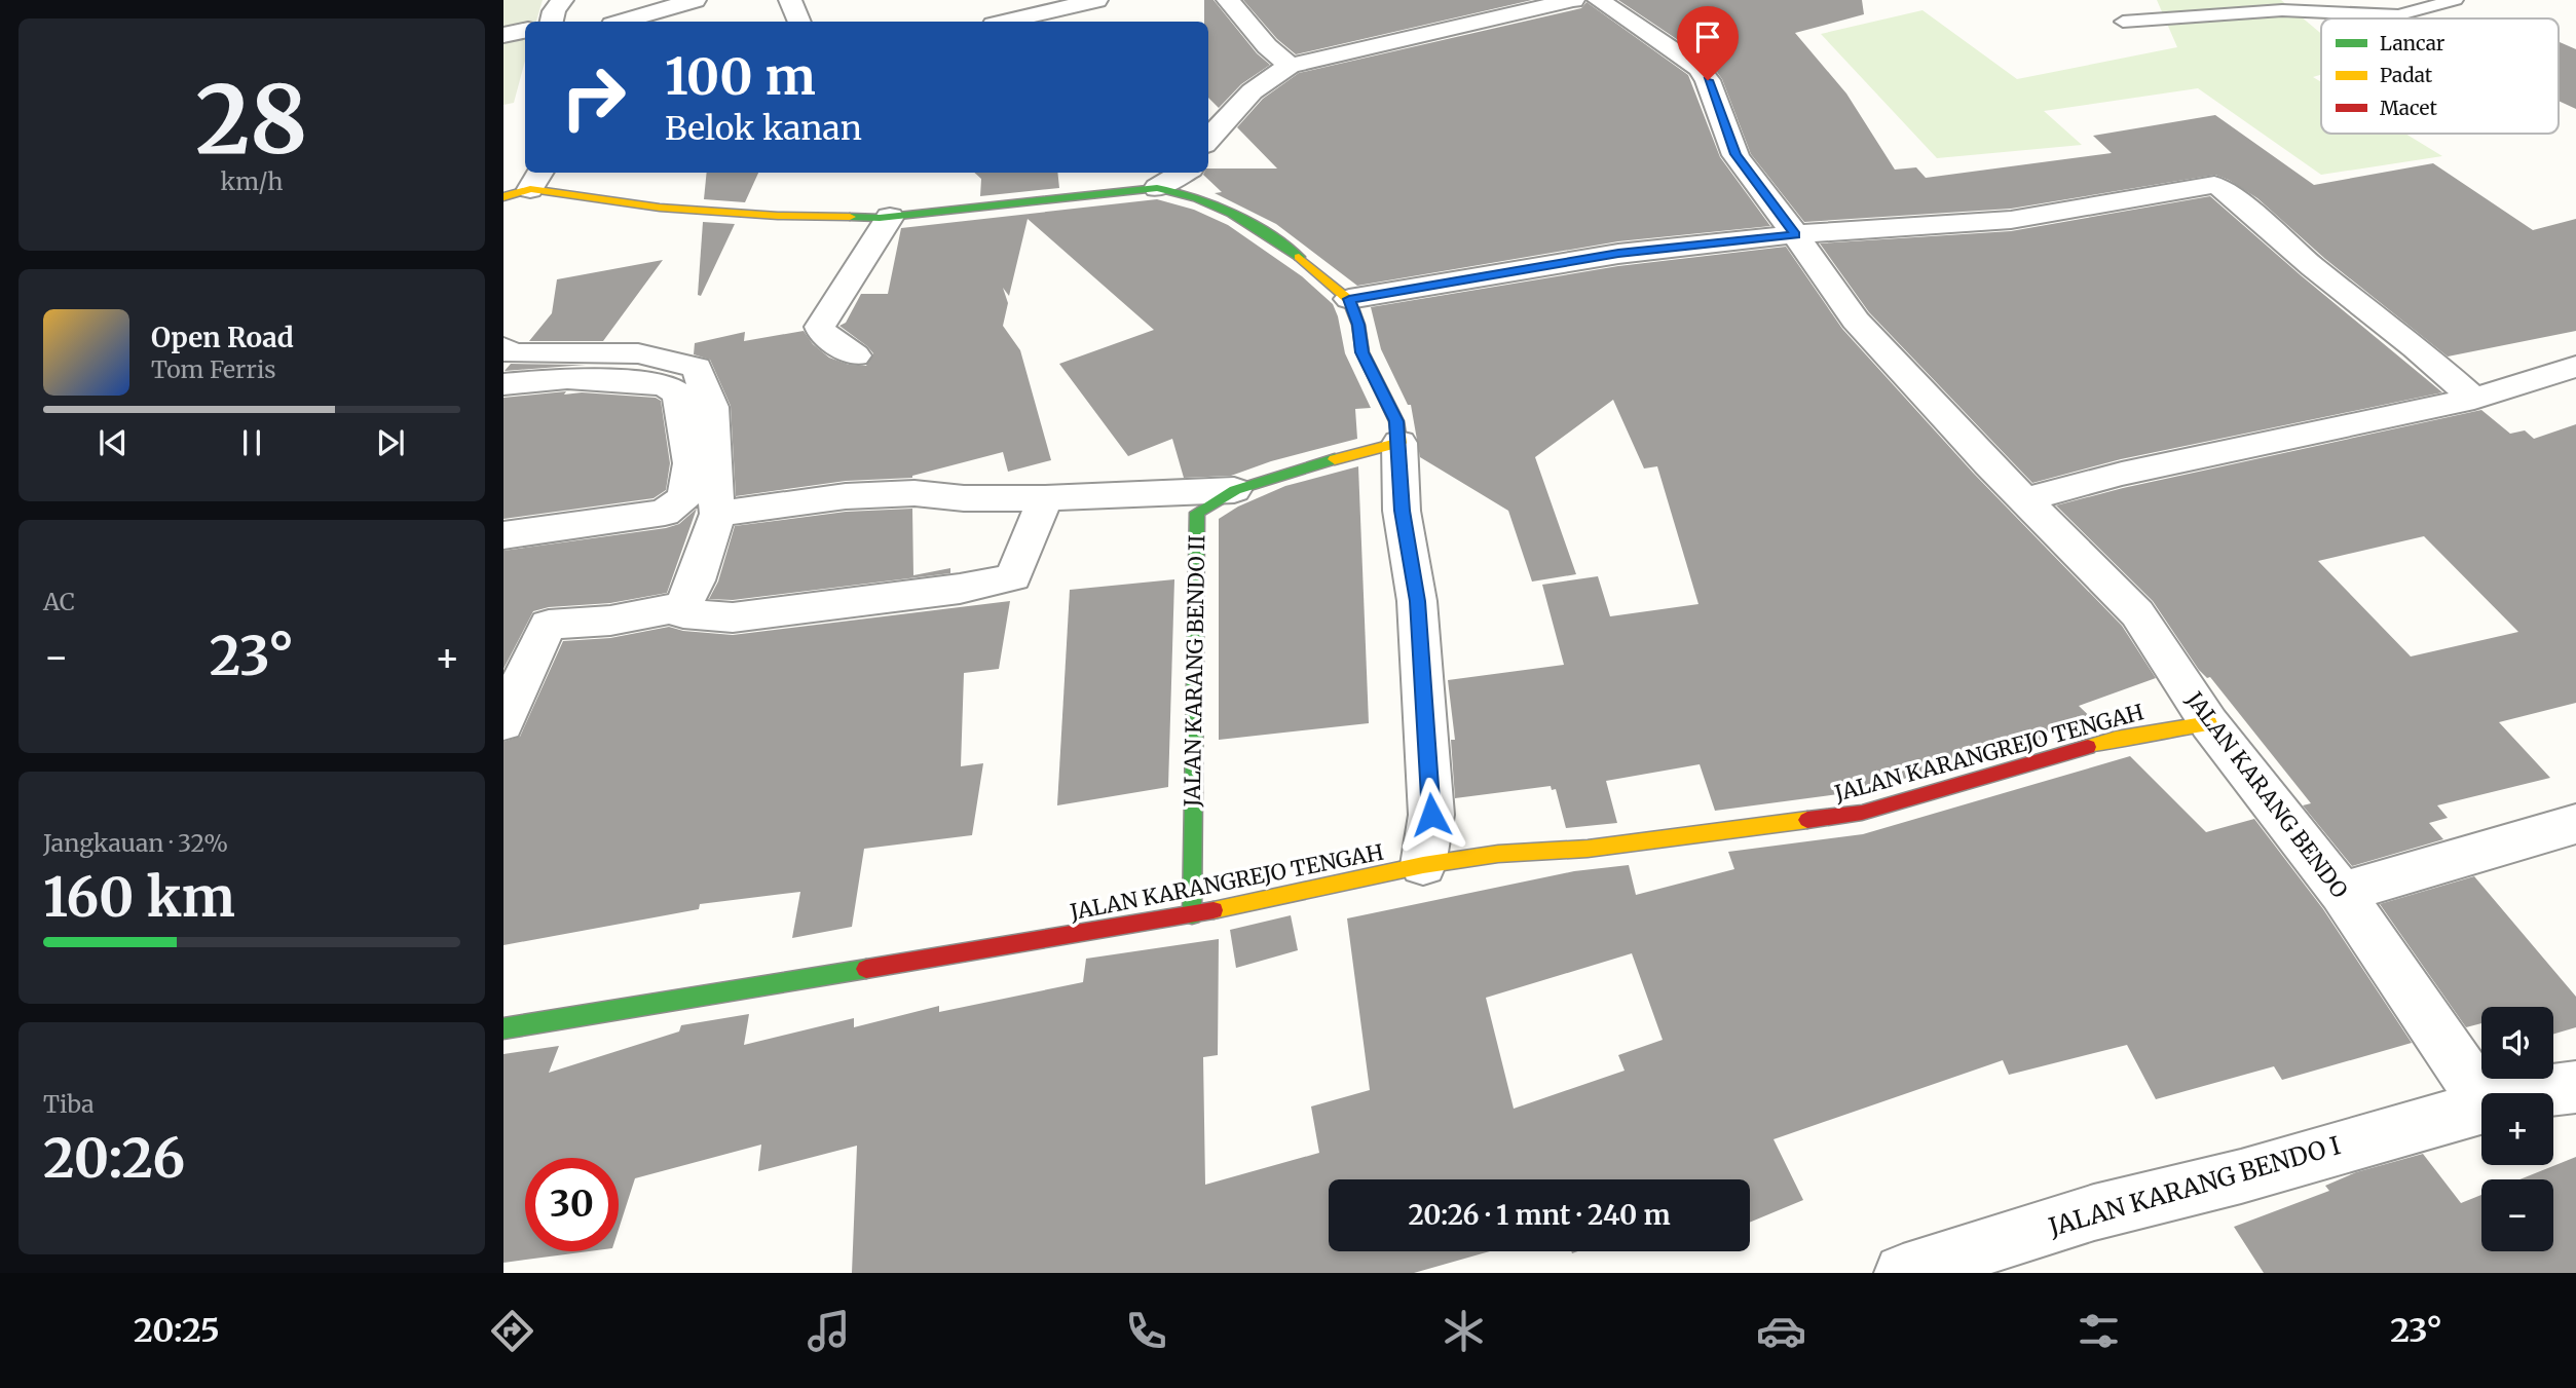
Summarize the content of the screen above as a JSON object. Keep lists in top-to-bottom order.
{
  "streets": {
    "street": [
      "JALAN KARANG BENDO II",
      "JALAN KARANGREJO TENGAH",
      "JALAN KARANG BENDO",
      "JALAN KARANG BENDO I"
    ]
  },
  "crossings": [
    ["JALAN KARANG BENDO II", "JALAN KARANGREJO TENGAH"],
    ["JALAN KARANGREJO TENGAH", "JALAN KARANG BENDO"]
  ],
  "legend": ["Lancar", "Padat", "Macet"],
  "page": {
    "tile": [
      ["28", "km/h"],
      "AC",
      ["Jangkauan · 32%", "160 km"],
      ["Tiba", "20:26"]
    ],
    "turn": ["100 m", "Belok kanan"],
    "song": ["Open Road", "Tom Ferris"],
    "heat": ["−", "23°", "+"],
    "map_buttons": ["+", "−"],
    "limit": "30",
    "trip": "20:26 · 1 mnt · 240 m",
    "tabs": ["20:25", "23°"]
  }
}
